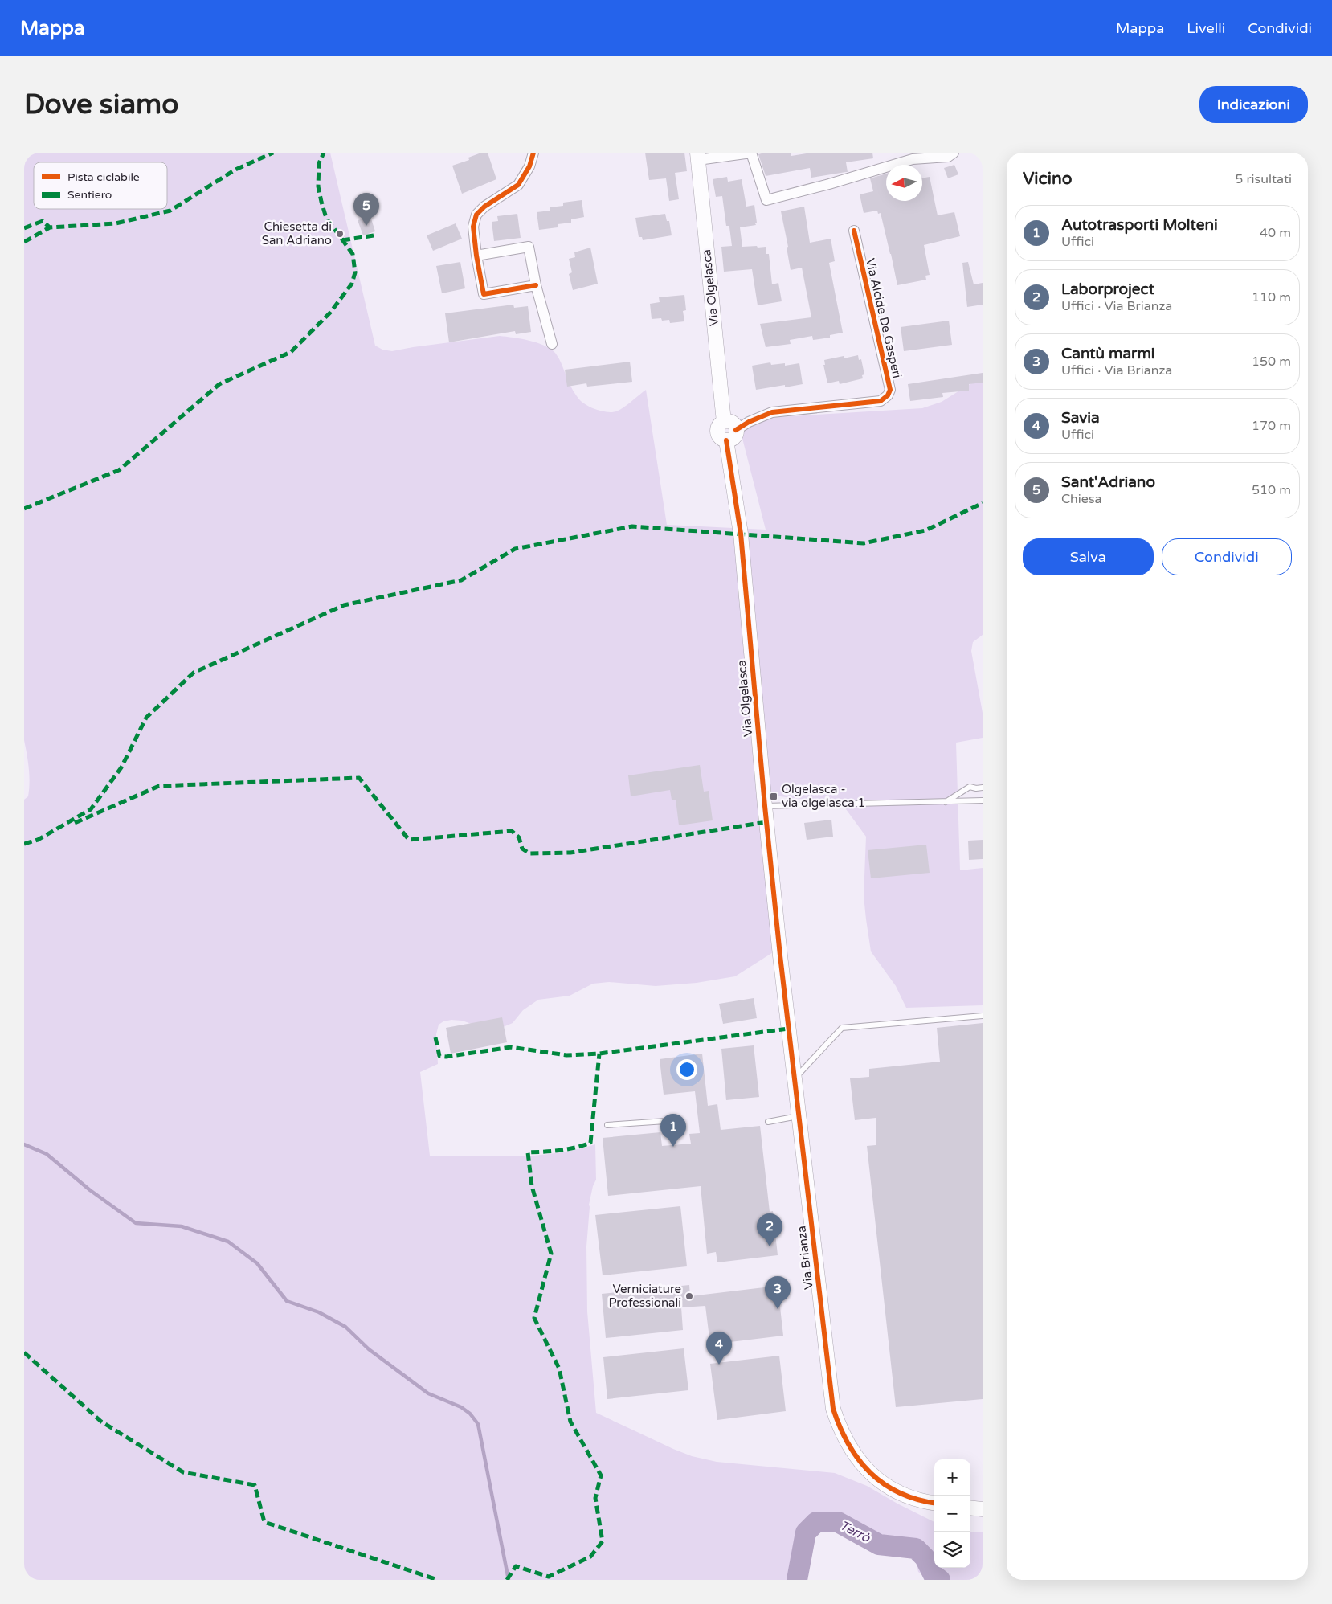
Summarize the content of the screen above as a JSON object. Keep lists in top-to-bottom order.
{
  "streets": {
    "street": ["Via Olgelasca", "Via Alcide De Gasperi", "Via Brianza"]
  },
  "crossings": [
    ["Via Olgelasca", "Via Alcide De Gasperi"],
    ["Via Olgelasca", "Via Brianza"]
  ],
  "water": ["Terrò"],
  "places": {
    "other": ["Chiesetta di San Adriano", "Verniciature Professionali"],
    "transit": ["Olgelasca - via olgelasca 1"]
  },
  "legend": ["Pista ciclabile", "Sentiero"],
  "north": "left",
  "page": {
    "header": "Mappa",
    "nav": ["Mappa", "Livelli", "Condividi"],
    "buttons": [
      "Indicazioni",
      ["Salva", "Condividi"]
    ],
    "title": "Dove siamo",
    "heading": ["Vicino", "5 risultati"],
    "pins": [
      "5",
      "1",
      "2",
      "3",
      "4"
    ],
    "list": [
      {
        "mark": "1",
        "name": "Autotrasporti Molteni",
        "note": "Uffici",
        "value": "40 m"
      },
      {
        "mark": "2",
        "name": "Laborproject",
        "note": "Uffici · Via Brianza",
        "value": "110 m"
      },
      {
        "mark": "3",
        "name": "Cantù marmi",
        "note": "Uffici · Via Brianza",
        "value": "150 m"
      },
      {
        "mark": "4",
        "name": "Savia",
        "note": "Uffici",
        "value": "170 m"
      },
      {
        "mark": "5",
        "name": "Sant'Adriano",
        "note": "Chiesa",
        "value": "510 m"
      }
    ],
    "map_buttons": ["+", "−"]
  }
}
